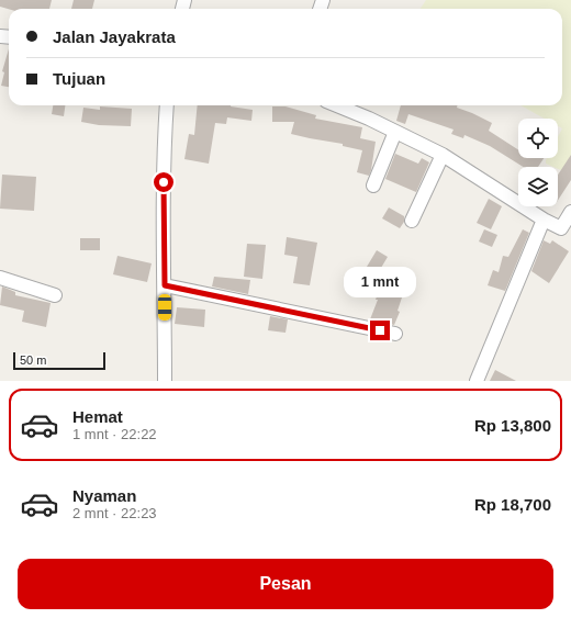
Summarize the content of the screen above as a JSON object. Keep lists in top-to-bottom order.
{
  "scale_bar": "50 m",
  "page": {
    "banner": ["Jalan Jayakrata", "Tujuan"],
    "bubble": "1 mnt",
    "scale": "50 m",
    "list": [
      {
        "name": "Hemat",
        "note": "1 mnt · 22:22",
        "value": "Rp 13,800"
      },
      {
        "name": "Nyaman",
        "note": "2 mnt · 22:23",
        "value": "Rp 18,700"
      }
    ],
    "buttons": "Pesan"
  }
}
